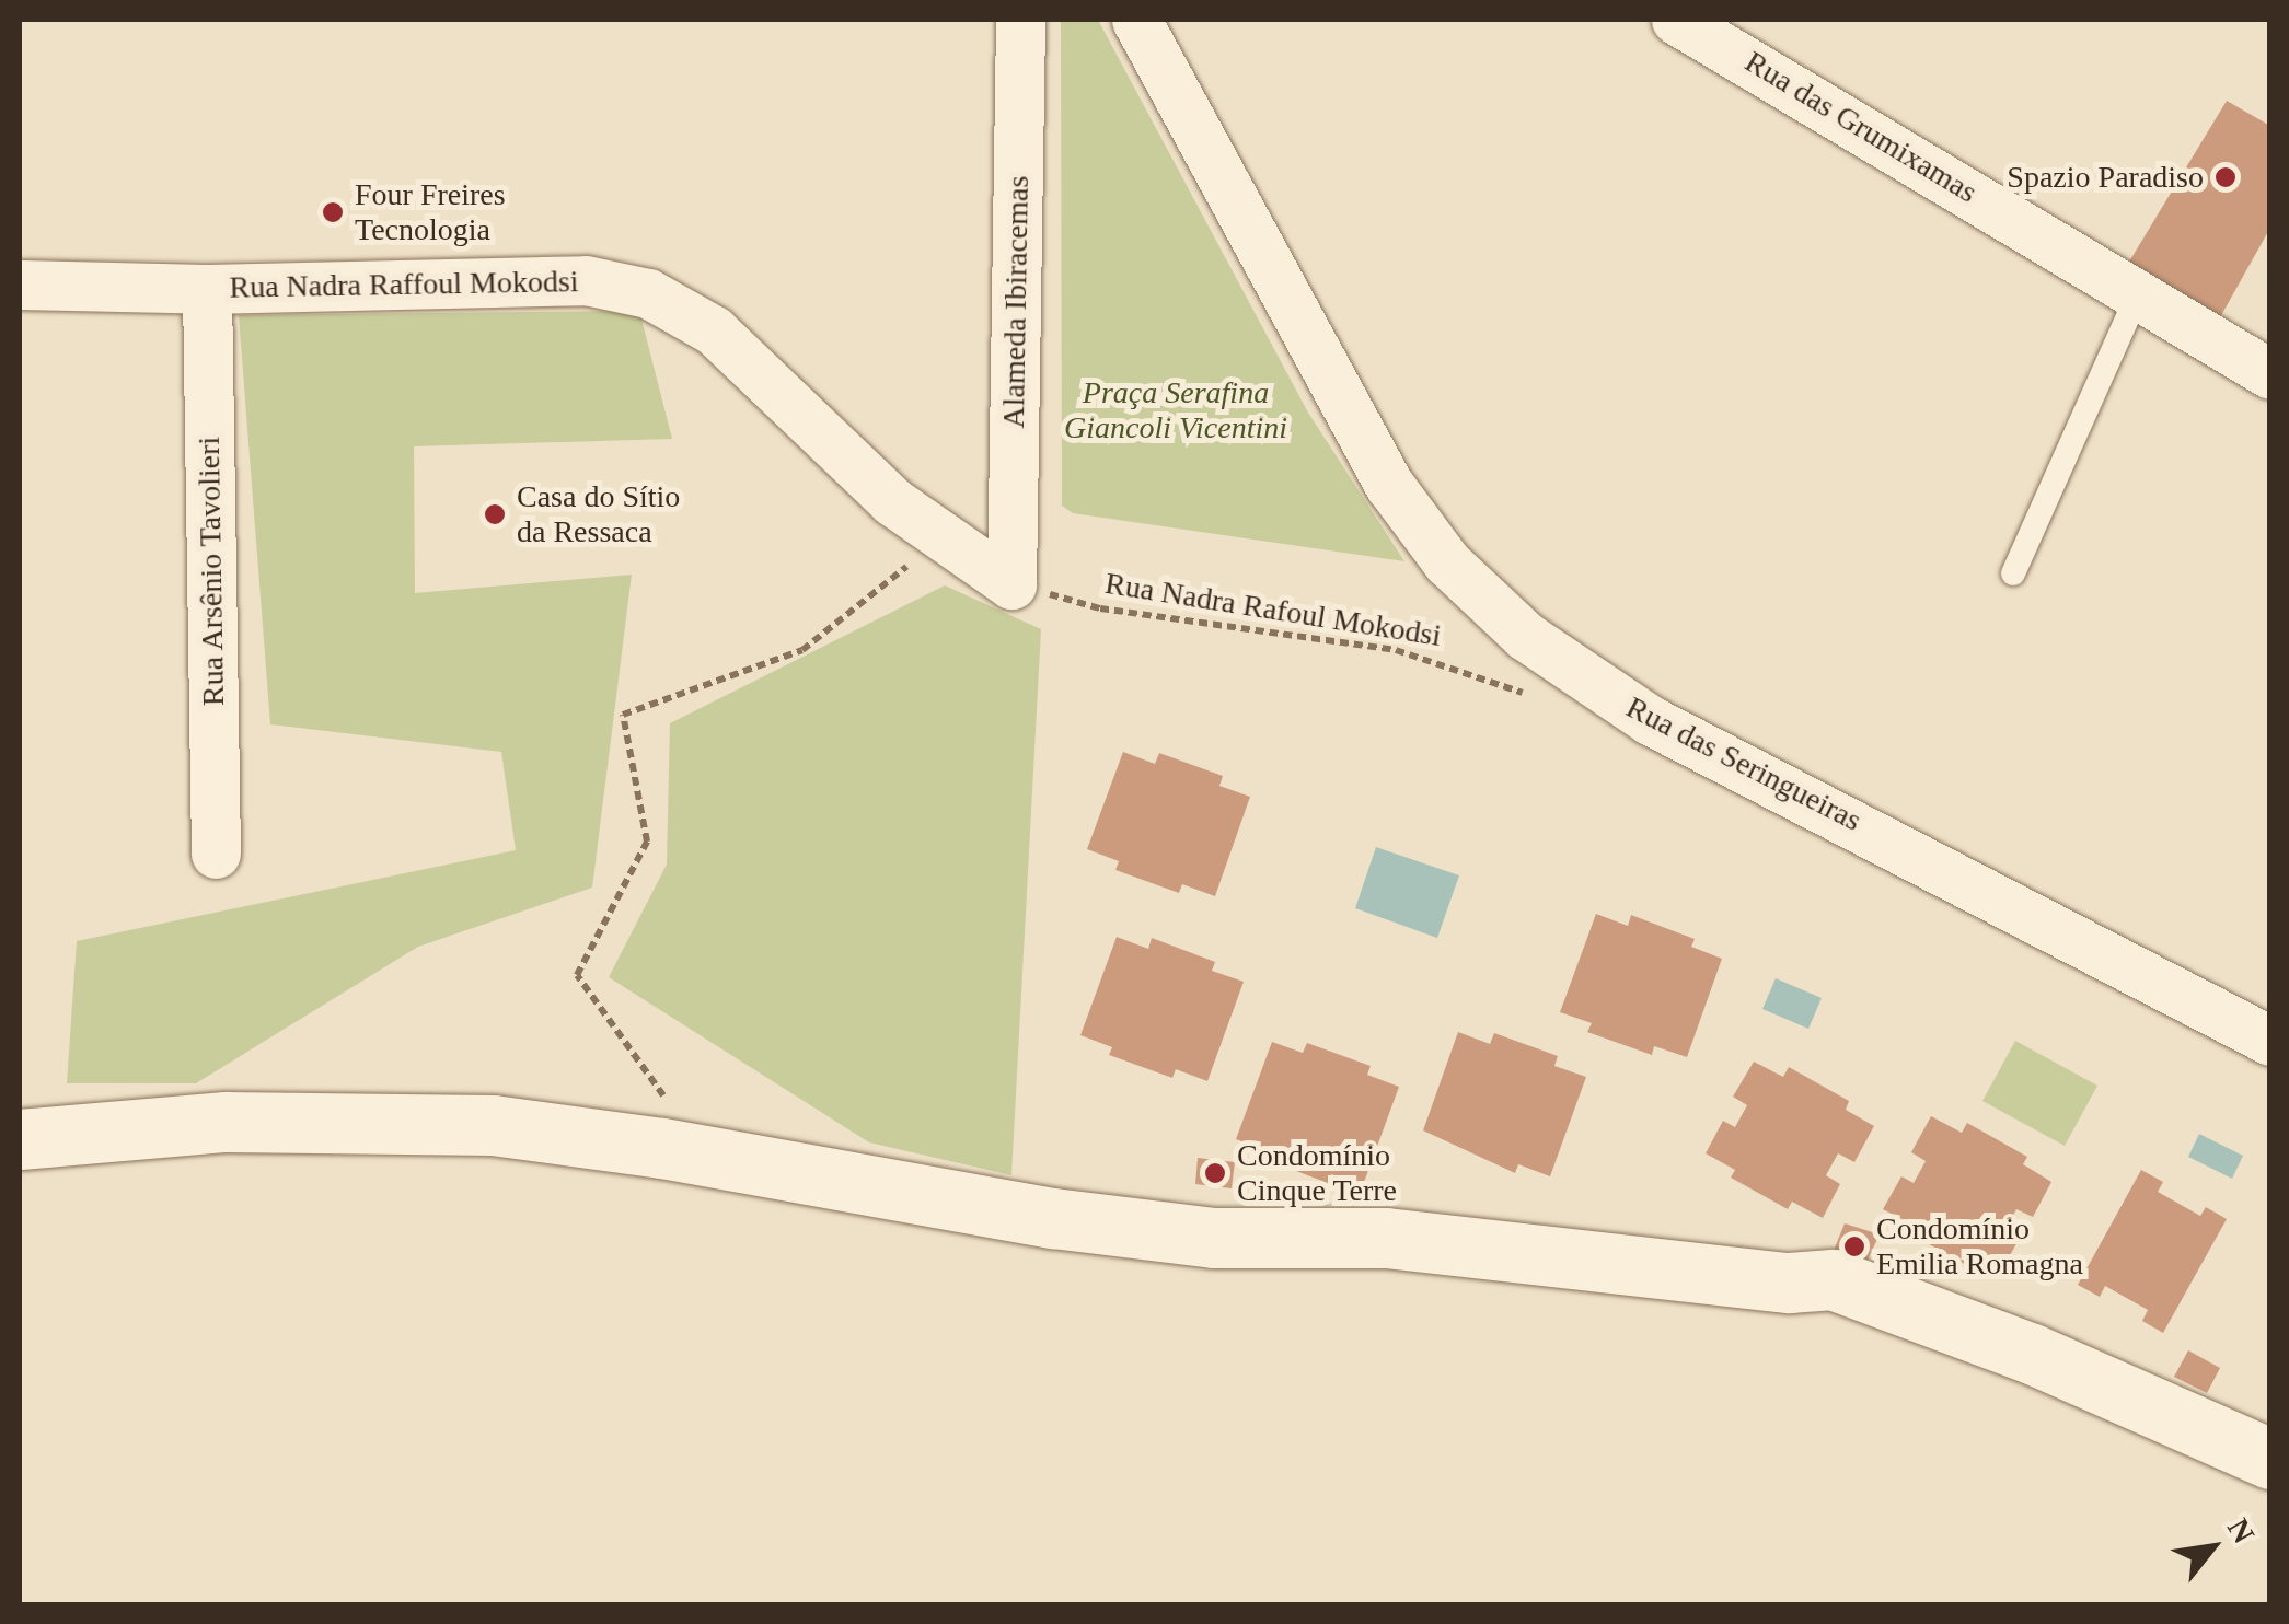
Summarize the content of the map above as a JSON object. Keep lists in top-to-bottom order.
{
  "streets": {
    "street": [
      "Rua das Grumixamas",
      "Rua Nadra Raffoul Mokodsi",
      "Alameda Ibiracemas",
      "Rua Arsênio Tavolieri",
      "Rua das Seringueiras"
    ],
    "path": ["Rua Nadra Rafoul Mokodsi"]
  },
  "crossings": [
    ["Rua Nadra Raffoul Mokodsi", "Alameda Ibiracemas"],
    ["Rua Nadra Raffoul Mokodsi", "Rua Arsênio Tavolieri"],
    ["Rua Nadra Raffoul Mokodsi", "Rua Nadra Rafoul Mokodsi"],
    ["Alameda Ibiracemas", "Rua Nadra Rafoul Mokodsi"]
  ],
  "parks": ["Praça Serafina Giancoli Vicentini"],
  "places": [
    "Spazio Paradiso",
    "Four Freires Tecnologia",
    "Casa do Sítio da Ressaca",
    "Condomínio Cinque Terre",
    "Condomínio Emilia Romagna"
  ],
  "north": "top right"
}
